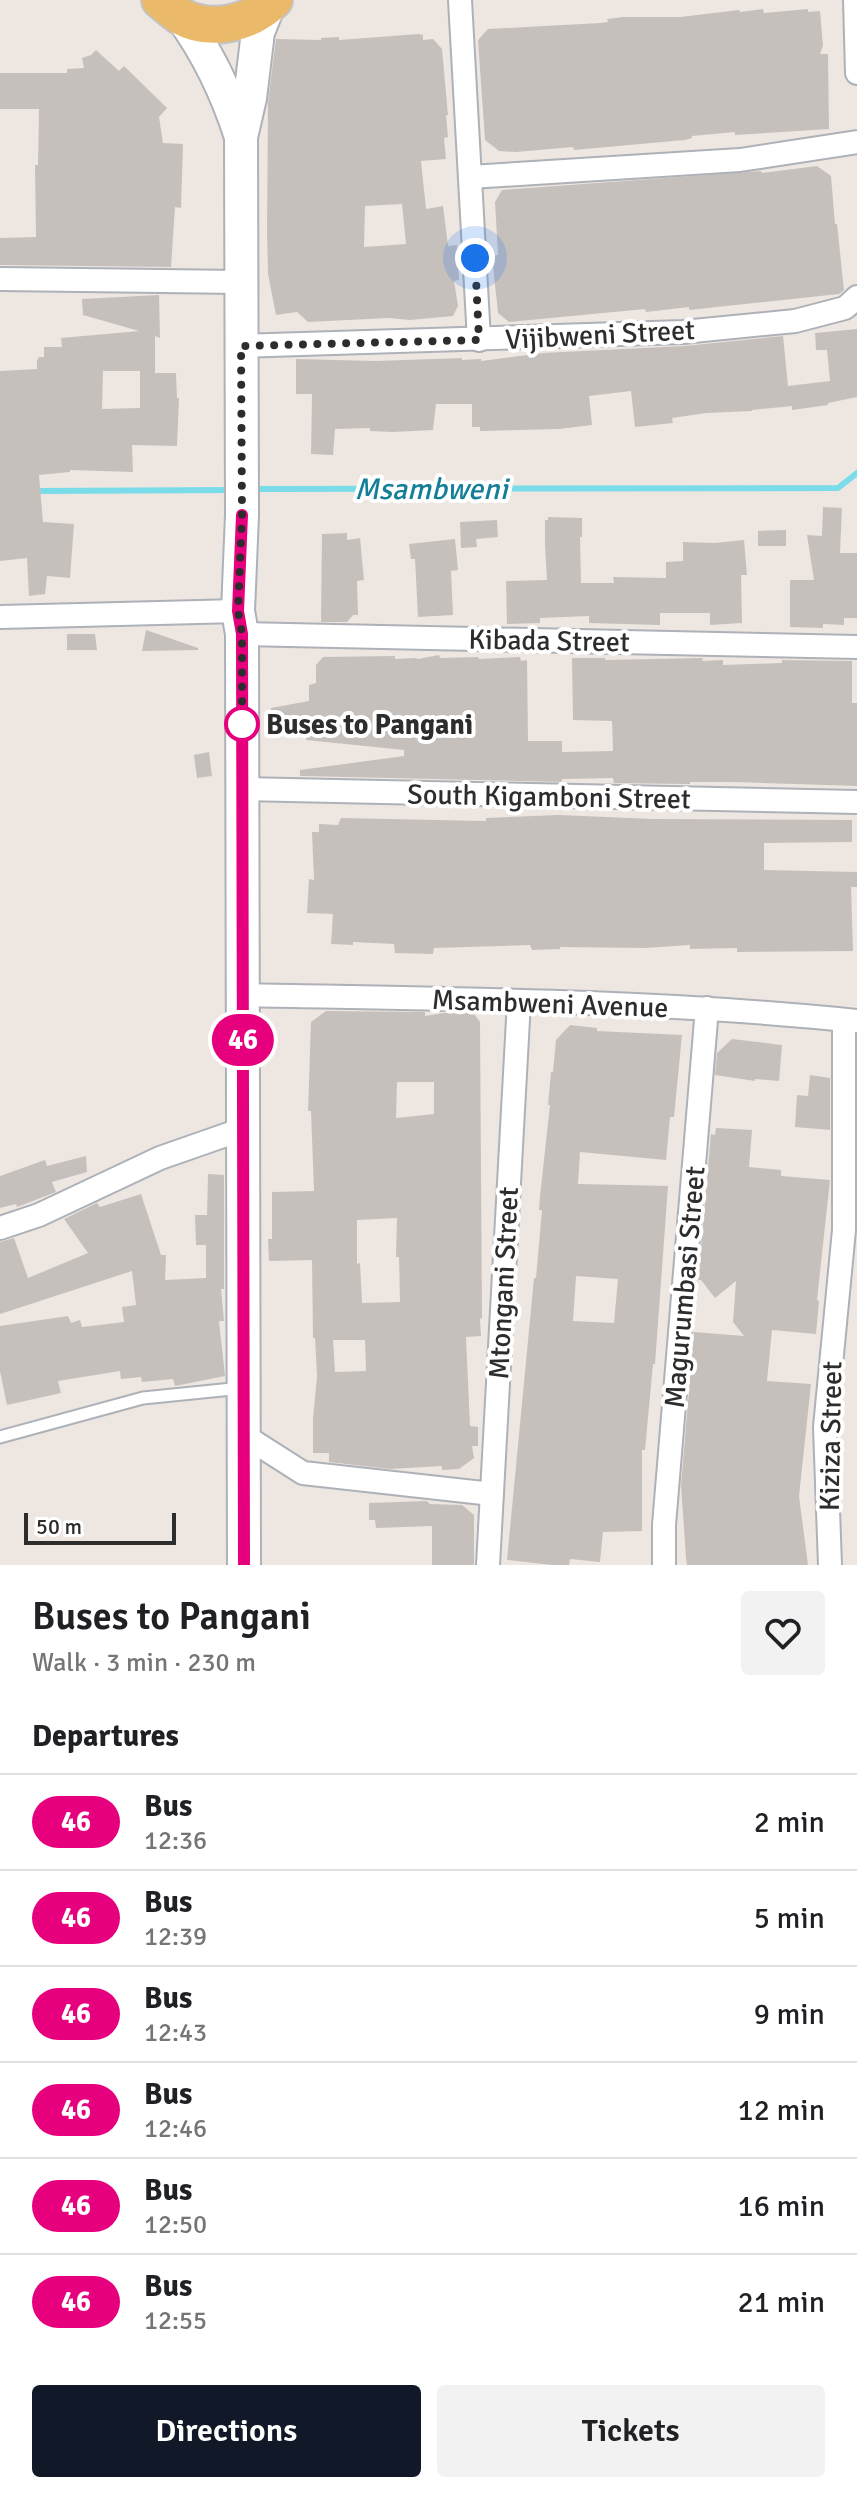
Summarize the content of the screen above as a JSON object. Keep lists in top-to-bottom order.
{
  "streets": {
    "street": [
      "Vijibweni Street",
      "Kibada Street",
      "South Kigamboni Street",
      "Msambweni Avenue",
      "Mtongani Street",
      "Magurumbasi Street",
      "Kiziza Street"
    ]
  },
  "crossings": [
    ["Msambweni Avenue", "Mtongani Street"],
    ["Msambweni Avenue", "Magurumbasi Street"],
    ["Msambweni Avenue", "Kiziza Street"]
  ],
  "water": ["Msambweni"],
  "places": ["Buses to Pangani"],
  "lines": ["bus line 46"],
  "scale_bar": "50 m",
  "page": {
    "on_map": "46",
    "scale": "50 m",
    "heading": [
      ["Buses to Pangani", "Walk · 3 min · 230 m"],
      "Departures"
    ],
    "list": [
      {
        "mark": "46",
        "name": "Bus",
        "note": "12:36",
        "value": "2 min"
      },
      {
        "mark": "46",
        "name": "Bus",
        "note": "12:39",
        "value": "5 min"
      },
      {
        "mark": "46",
        "name": "Bus",
        "note": "12:43",
        "value": "9 min"
      },
      {
        "mark": "46",
        "name": "Bus",
        "note": "12:46",
        "value": "12 min"
      },
      {
        "mark": "46",
        "name": "Bus",
        "note": "12:50",
        "value": "16 min"
      },
      {
        "mark": "46",
        "name": "Bus",
        "note": "12:55",
        "value": "21 min"
      }
    ],
    "buttons": ["Directions", "Tickets"]
  }
}
